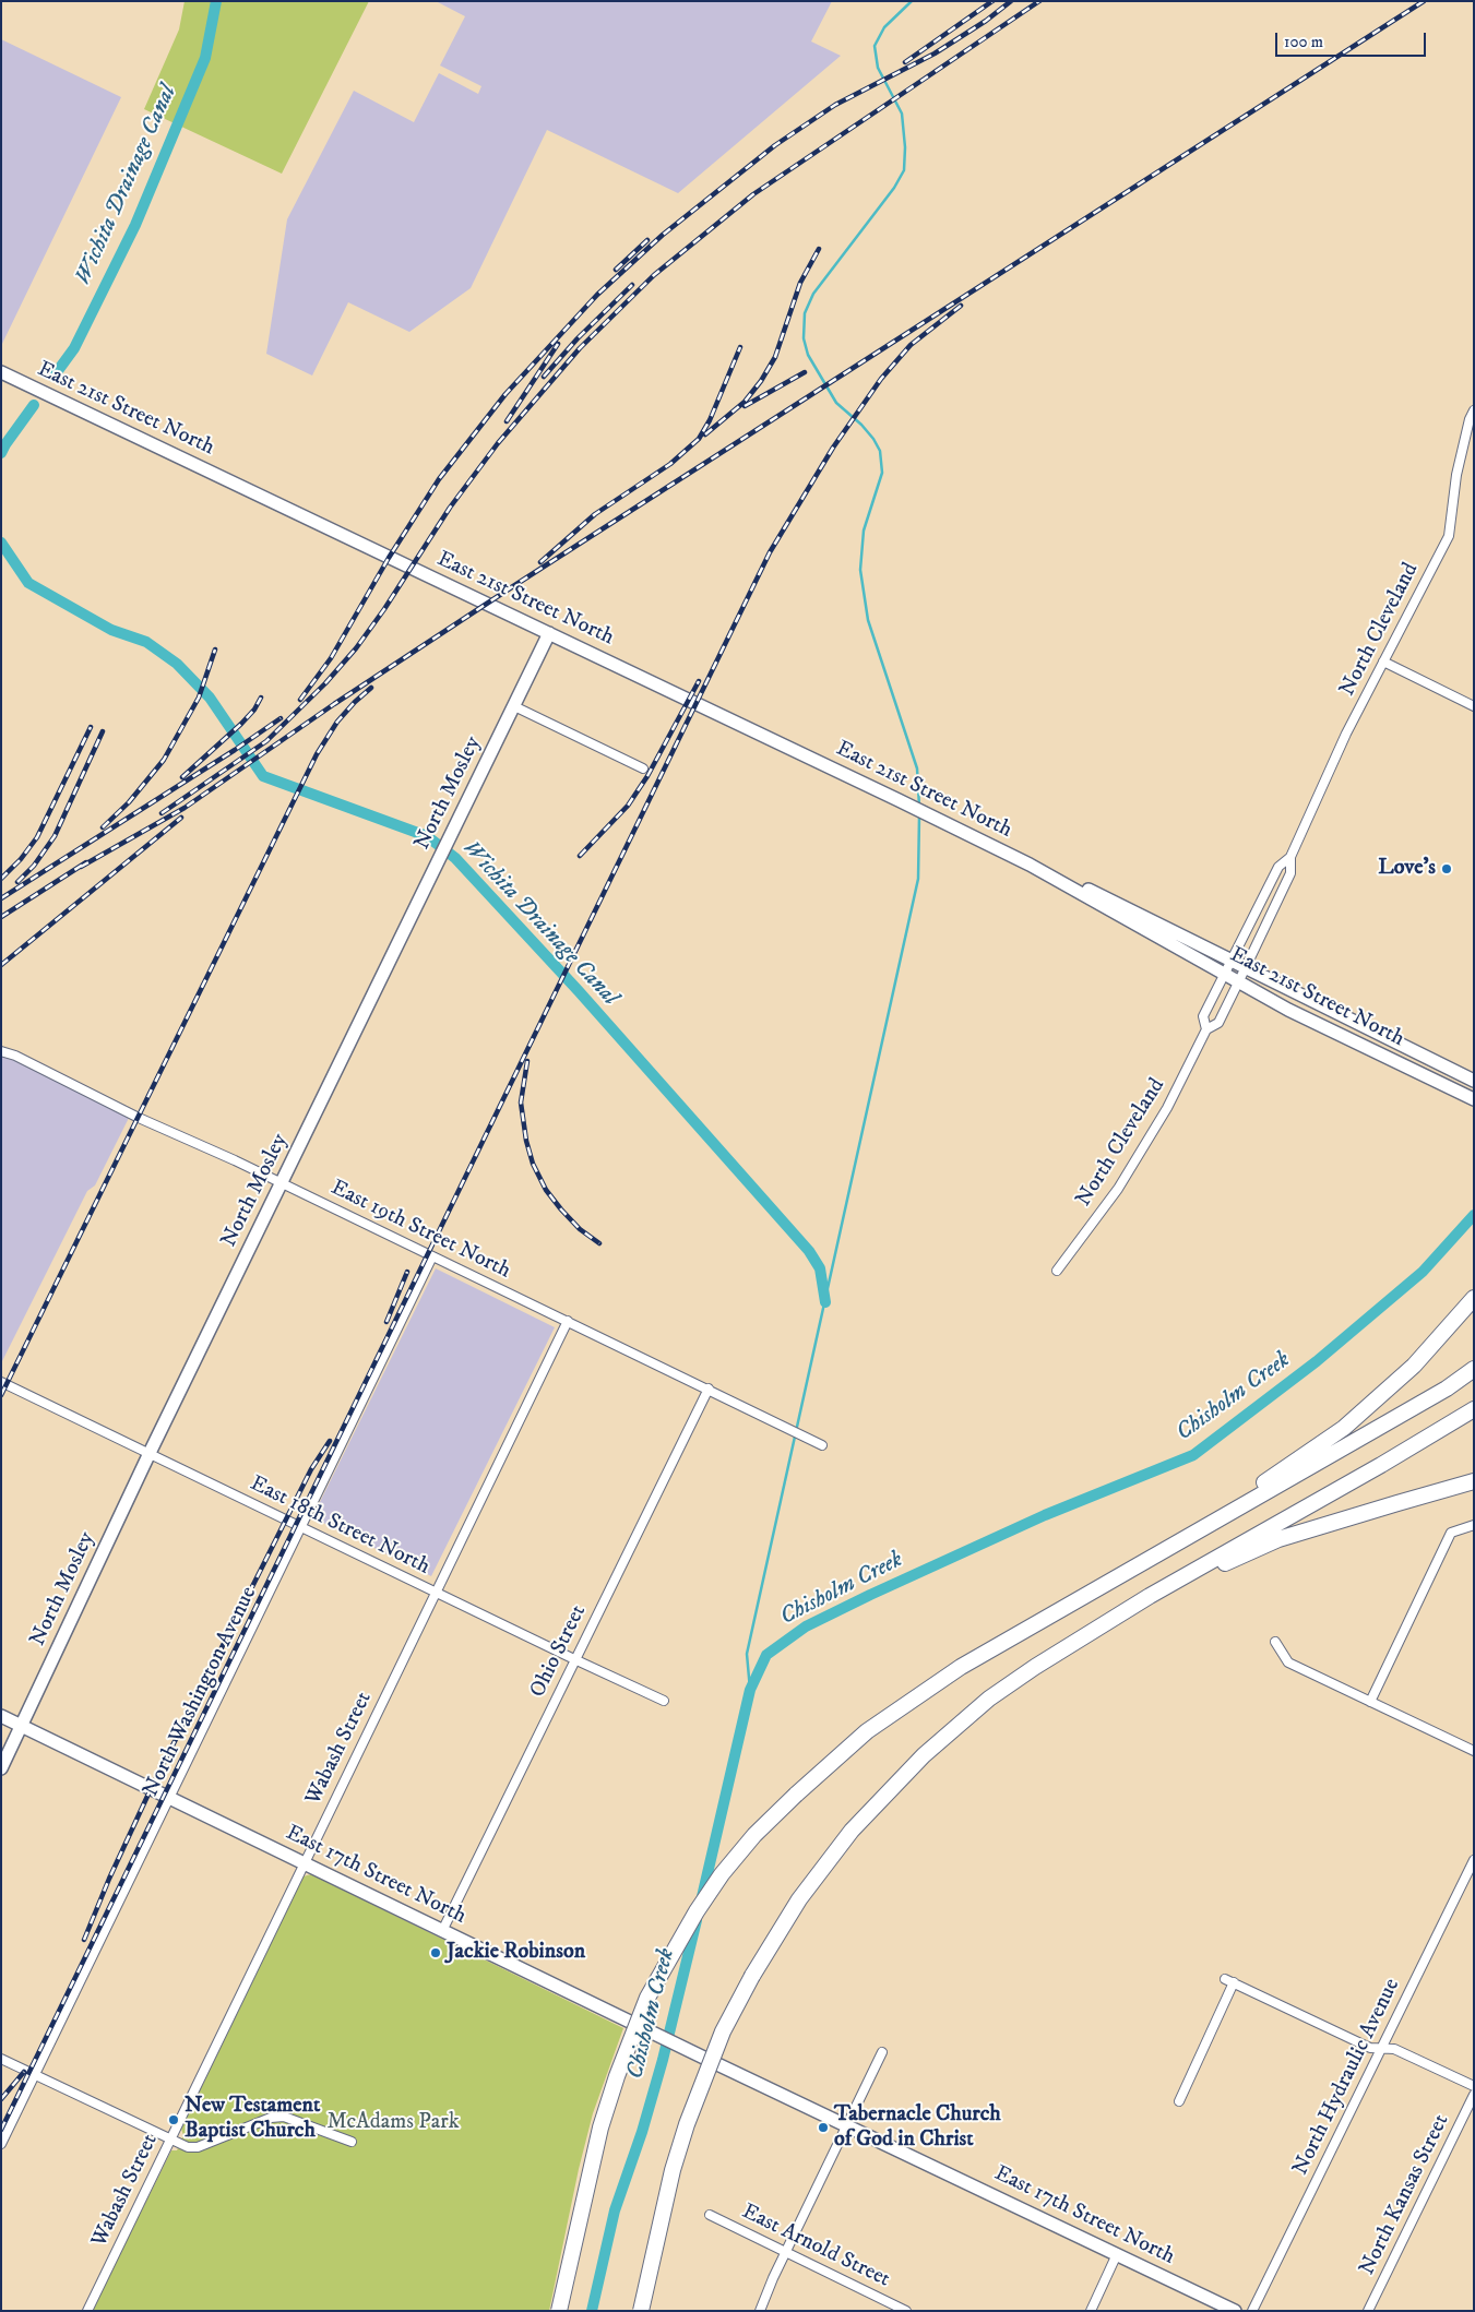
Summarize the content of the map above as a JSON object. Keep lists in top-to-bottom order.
{
  "streets": {
    "street": [
      "East 21st Street North",
      "North Cleveland",
      "North Mosley",
      "East 19th Street North",
      "East 18th Street North",
      "Ohio Street",
      "North Washington Avenue",
      "Wabash Street",
      "East 17th Street North",
      "North Hydraulic Avenue",
      "North Kansas Street",
      "East Arnold Street"
    ]
  },
  "crossings": [
    ["East 21st Street North", "North Cleveland"],
    ["East 21st Street North", "North Mosley"],
    ["North Mosley", "East 19th Street North"],
    ["North Mosley", "East 18th Street North"],
    ["North Mosley", "East 17th Street North"],
    ["East 19th Street North", "Ohio Street"],
    ["East 19th Street North", "North Washington Avenue"],
    ["East 19th Street North", "Wabash Street"],
    ["East 18th Street North", "Ohio Street"],
    ["East 18th Street North", "North Washington Avenue"],
    ["East 18th Street North", "Wabash Street"],
    ["Ohio Street", "East 17th Street North"],
    ["North Washington Avenue", "East 17th Street North"],
    ["Wabash Street", "East 17th Street North"]
  ],
  "water": ["Wichita Drainage Canal", "Chisholm Creek"],
  "parks": ["McAdams Park"],
  "places": [
    "Love's",
    "Jackie Robinson",
    "New Testament Baptist Church",
    "Tabernacle Church of God in Christ"
  ],
  "scale_bar": "100 m"
}
